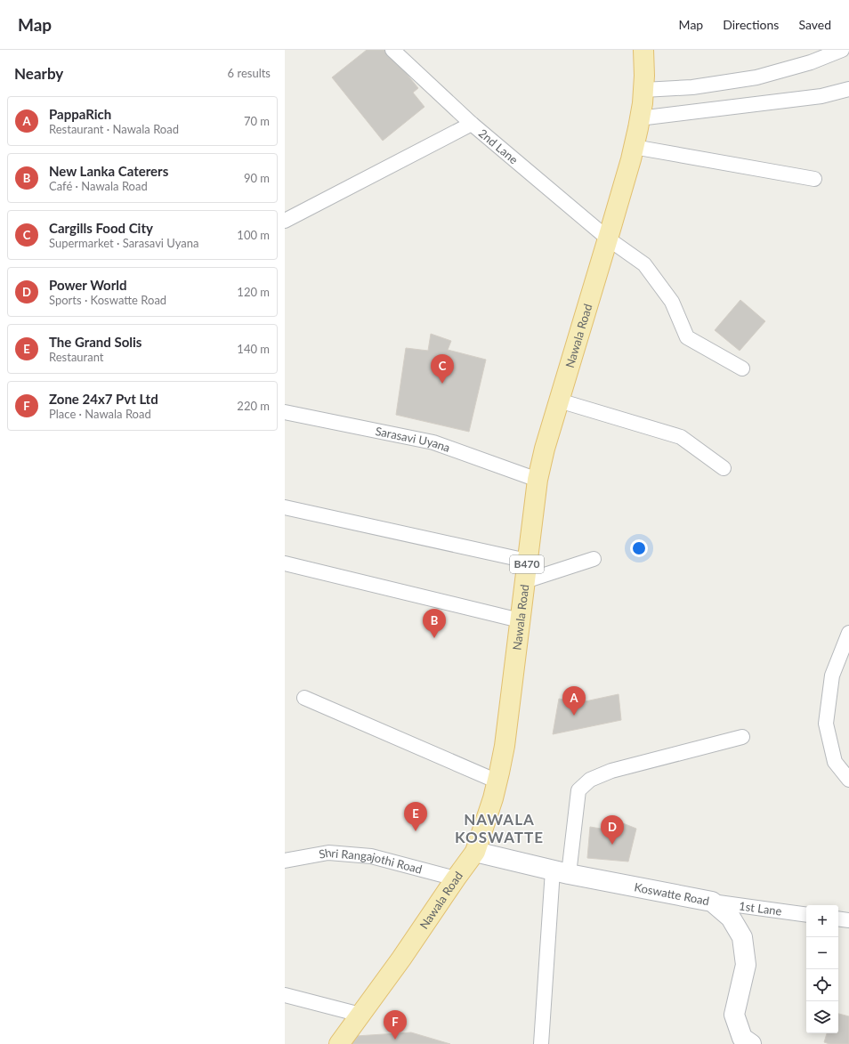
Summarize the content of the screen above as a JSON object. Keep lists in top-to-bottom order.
{
  "streets": {
    "main road": ["Nawala Road", "B470"],
    "street": [
      "2nd Lane",
      "Sarasavi Uyana",
      "Shri Rangajothi Road",
      "Koswatte Road",
      "1st Lane"
    ]
  },
  "crossings": [
    ["2nd Lane", "Nawala Road"],
    ["Nawala Road", "Sarasavi Uyana"],
    ["Nawala Road", "Shri Rangajothi Road"],
    ["Nawala Road", "Koswatte Road"],
    ["Koswatte Road", "1st Lane"]
  ],
  "districts": ["NAWALA KOSWATTE"],
  "page": {
    "header": "Map",
    "nav": ["Map", "Directions", "Saved"],
    "heading": ["Nearby", "6 results"],
    "list": [
      {
        "mark": "A",
        "name": "PappaRich",
        "note": "Restaurant · Nawala Road",
        "value": "70 m"
      },
      {
        "mark": "B",
        "name": "New Lanka Caterers",
        "note": "Café · Nawala Road",
        "value": "90 m"
      },
      {
        "mark": "C",
        "name": "Cargills Food City",
        "note": "Supermarket · Sarasavi Uyana",
        "value": "100 m"
      },
      {
        "mark": "D",
        "name": "Power World",
        "note": "Sports · Koswatte Road",
        "value": "120 m"
      },
      {
        "mark": "E",
        "name": "The Grand Solis",
        "note": "Restaurant",
        "value": "140 m"
      },
      {
        "mark": "F",
        "name": "Zone 24x7 Pvt Ltd",
        "note": "Place · Nawala Road",
        "value": "220 m"
      }
    ],
    "pins": [
      "C",
      "B",
      "A",
      "E",
      "D",
      "F"
    ],
    "map_buttons": ["+", "−"]
  }
}
